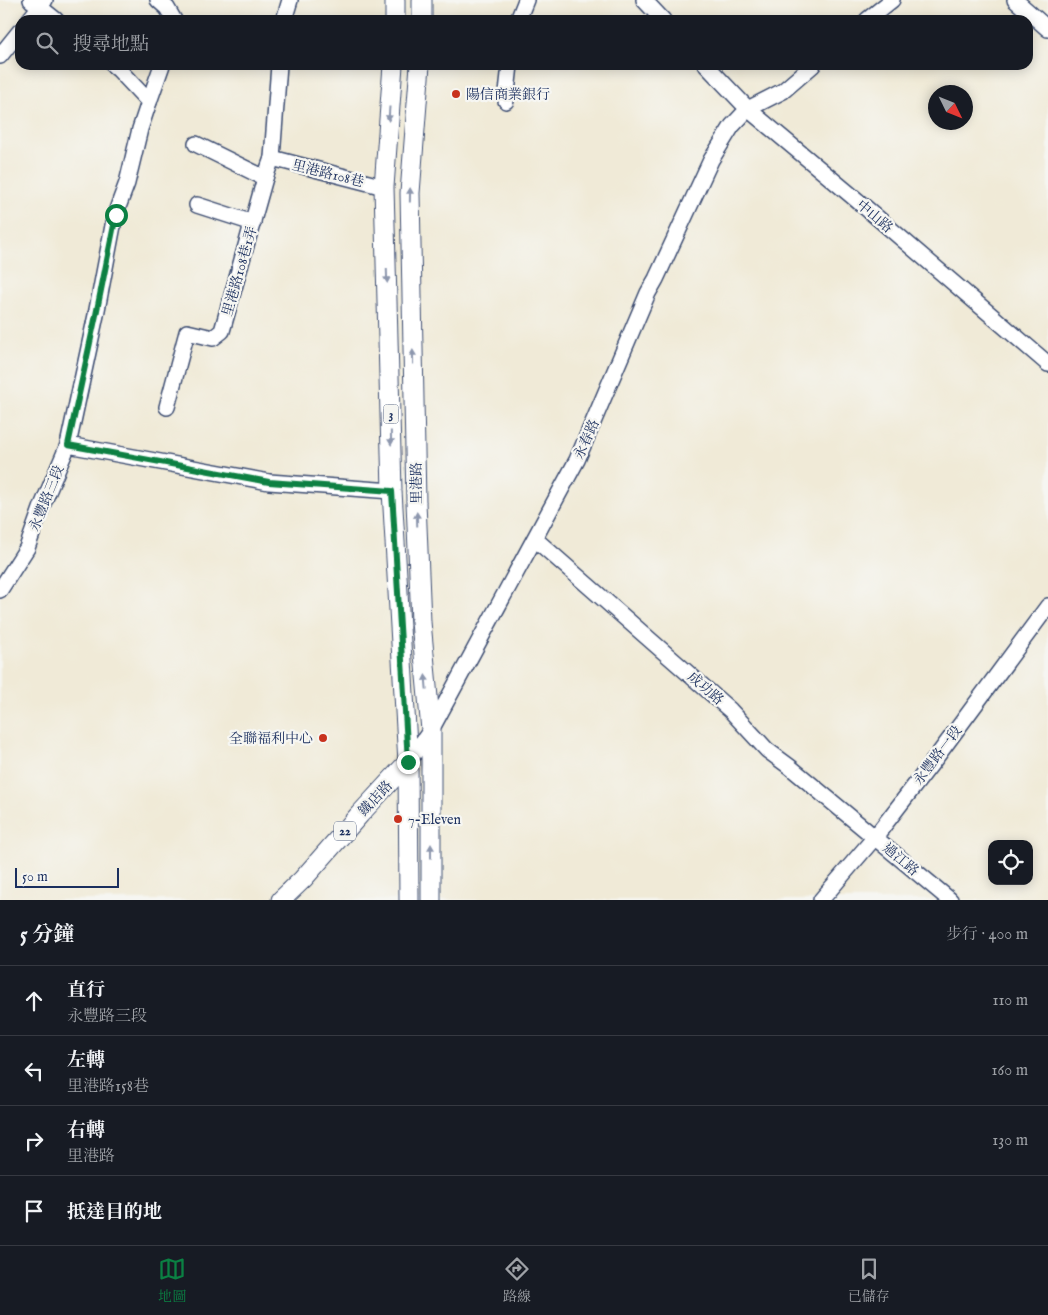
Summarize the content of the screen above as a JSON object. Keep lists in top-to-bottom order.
{
  "streets": {
    "main road": [
      "3",
      "里港路",
      "鐵店路",
      "22"
    ],
    "street": [
      "里港路108巷",
      "中山路",
      "里港路108巷1弄",
      "永春路",
      "永豐路三段",
      "成功路",
      "永豐路一段",
      "過江路"
    ]
  },
  "crossings": [
    ["里港路108巷", "里港路108巷1弄"],
    ["里港路108巷", "里港路"],
    ["中山路", "永春路"],
    ["永春路", "里港路"],
    ["永春路", "成功路"],
    ["永春路", "鐵店路"],
    ["里港路", "鐵店路"],
    ["成功路", "永豐路一段"],
    ["成功路", "過江路"],
    ["永豐路一段", "過江路"]
  ],
  "places": ["陽信商業銀行", "全聯福利中心", "7-Eleven"],
  "scale_bar": "50 m",
  "north": "bottom right",
  "page": {
    "search": "搜尋地點",
    "scale": "50 m",
    "heading": ["5 分鐘", "步行 · 400 m"],
    "list": [
      ["直行", "永豐路三段", "110 m"],
      ["左轉", "里港路158巷", "160 m"],
      ["右轉", "里港路", "130 m"],
      "抵達目的地"
    ],
    "nav": ["地圖", "路線", "已儲存"]
  }
}
